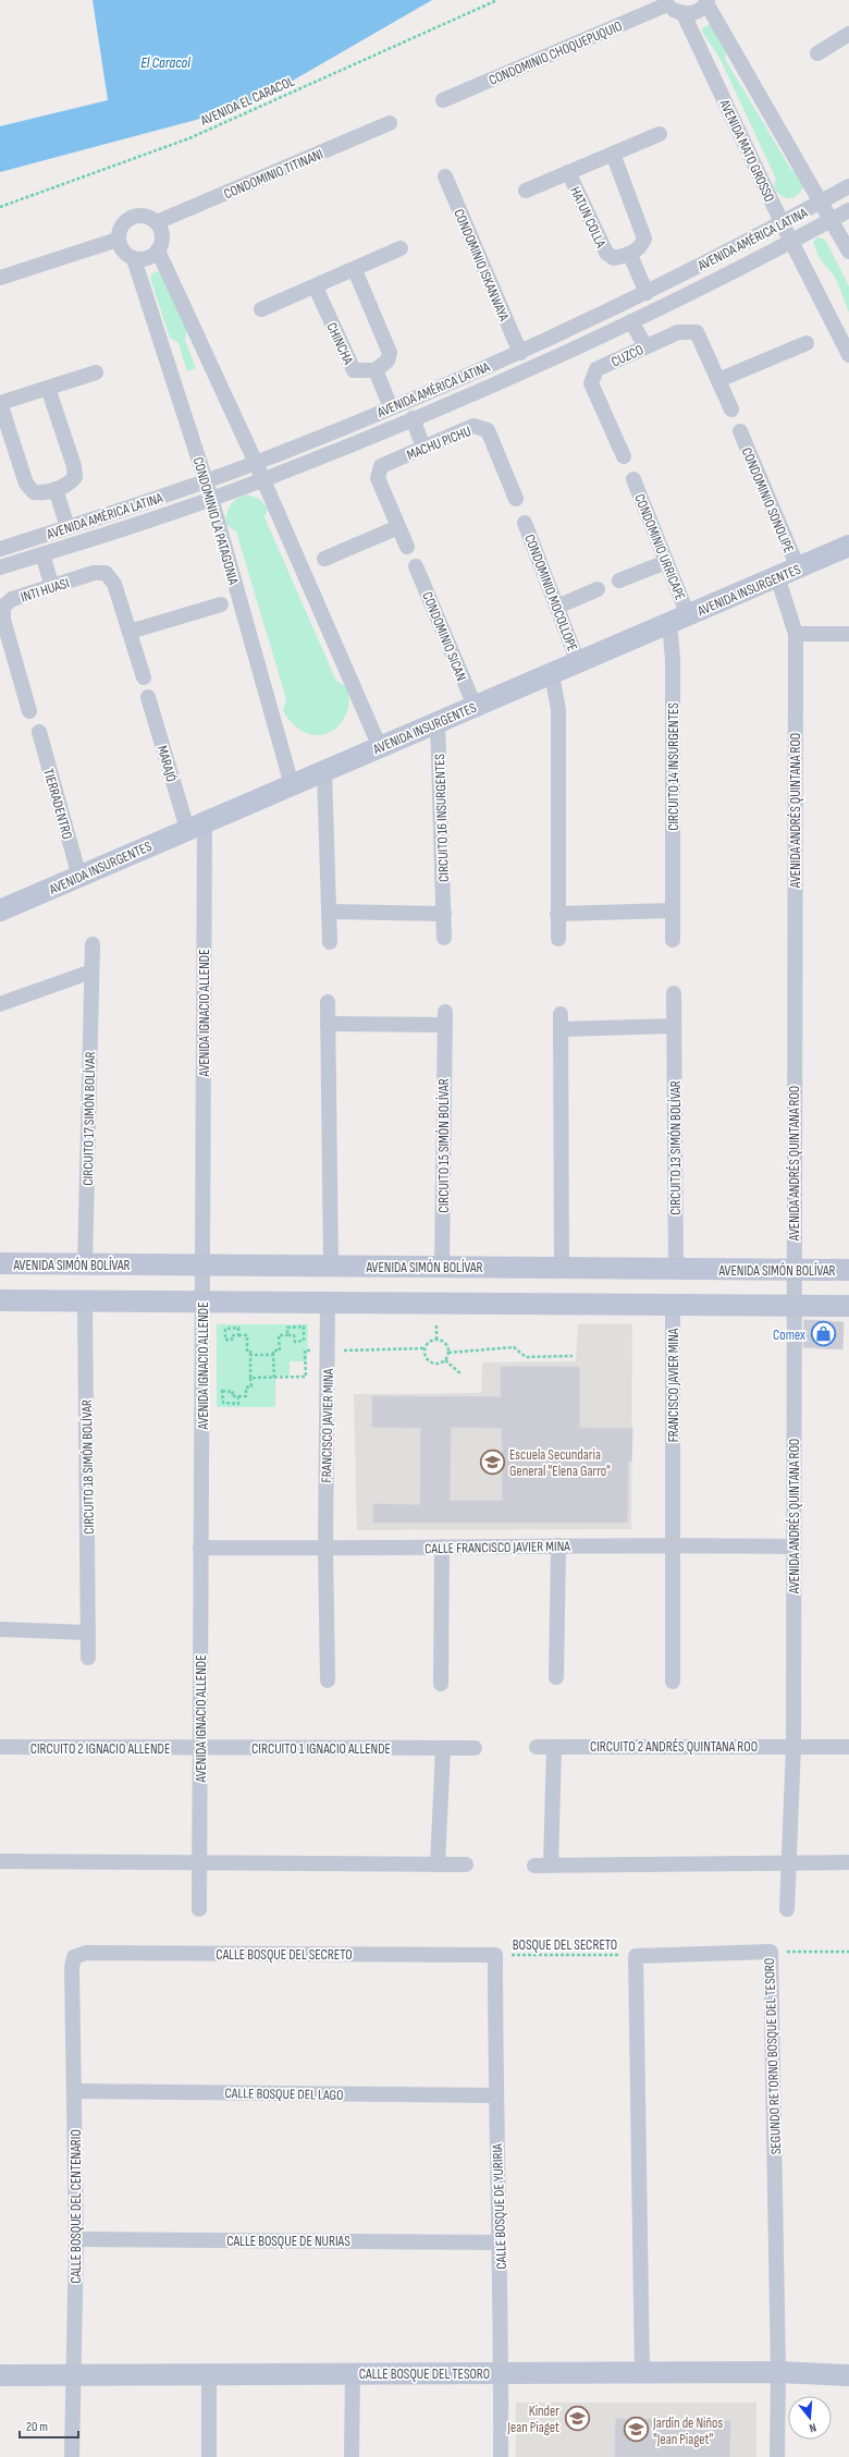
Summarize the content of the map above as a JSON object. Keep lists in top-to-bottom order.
{
  "streets": {
    "main road": ["AVENIDA INSURGENTES", "AVENIDA SIMÓN BOLÍVAR", "CALLE BOSQUE DEL TESORO"],
    "street": [
      "CONDOMINIO CHOQUEPUQUIO",
      "AVENIDA MATO GROSSO",
      "CONDOMINIO TITINANI",
      "HATUN COLLA",
      "AVENIDA AMÉRICA LATINA",
      "CONDOMINIO ISKANWAYA",
      "CHINCHA",
      "CUZCO",
      "MACHU PICHU",
      "CONDOMINIO SONOLIPE",
      "CONDOMINIO LA PATAGONIA",
      "CONDOMINIO URRICAPE",
      "INTI HUASI",
      "CONDOMINIO MOCOLLOPE",
      "CONDOMINIO SICAN",
      "MARAJÓ",
      "CIRCUITO 14 INSURGENTES",
      "TIERRADENTRO",
      "AVENIDA ANDRÉS QUINTANA ROO",
      "CIRCUITO 16 INSURGENTES",
      "AVENIDA IGNACIO ALLENDE",
      "CIRCUITO 17 SIMÓN BOLÍVAR",
      "CIRCUITO 15 SIMÓN BOLÍVAR",
      "CIRCUITO 13 SIMÓN BOLÍVAR",
      "FRANCISCO JAVIER MINA",
      "CIRCUITO 18 SIMÓN BOLÍVAR",
      "CALLE FRANCISCO JAVIER MINA",
      "CIRCUITO 2 ANDRÉS QUINTANA ROO",
      "CIRCUITO 2 IGNACIO ALLENDE",
      "CIRCUITO 1 IGNACIO ALLENDE",
      "CALLE BOSQUE DEL SECRETO",
      "SEGUNDO RETORNO BOSQUE DEL TESORO",
      "CALLE BOSQUE DEL LAGO",
      "CALLE BOSQUE DEL CENTENARIO",
      "CALLE BOSQUE DE YURIRIA",
      "CALLE BOSQUE DE NURIAS"
    ],
    "path": ["AVENIDA EL CARACOL", "BOSQUE DEL SECRETO"]
  },
  "crossings": [
    ["AVENIDA MATO GROSSO", "AVENIDA AMÉRICA LATINA"],
    ["CONDOMINIO TITINANI", "CONDOMINIO LA PATAGONIA"],
    ["AVENIDA AMÉRICA LATINA", "CONDOMINIO ISKANWAYA"],
    ["AVENIDA AMÉRICA LATINA", "CONDOMINIO LA PATAGONIA"],
    ["CONDOMINIO SONOLIPE", "AVENIDA INSURGENTES"],
    ["CONDOMINIO LA PATAGONIA", "AVENIDA INSURGENTES"],
    ["CONDOMINIO URRICAPE", "AVENIDA INSURGENTES"],
    ["CONDOMINIO URRICAPE", "CIRCUITO 14 INSURGENTES"],
    ["AVENIDA INSURGENTES", "CONDOMINIO MOCOLLOPE"],
    ["AVENIDA INSURGENTES", "CONDOMINIO SICAN"],
    ["AVENIDA INSURGENTES", "MARAJÓ"],
    ["AVENIDA INSURGENTES", "CIRCUITO 14 INSURGENTES"],
    ["AVENIDA INSURGENTES", "TIERRADENTRO"],
    ["AVENIDA INSURGENTES", "AVENIDA ANDRÉS QUINTANA ROO"],
    ["AVENIDA INSURGENTES", "CIRCUITO 16 INSURGENTES"],
    ["AVENIDA INSURGENTES", "AVENIDA IGNACIO ALLENDE"],
    ["MARAJÓ", "AVENIDA IGNACIO ALLENDE"],
    ["AVENIDA ANDRÉS QUINTANA ROO", "AVENIDA SIMÓN BOLÍVAR"],
    ["AVENIDA ANDRÉS QUINTANA ROO", "CALLE FRANCISCO JAVIER MINA"],
    ["AVENIDA ANDRÉS QUINTANA ROO", "CIRCUITO 2 ANDRÉS QUINTANA ROO"],
    ["AVENIDA IGNACIO ALLENDE", "AVENIDA SIMÓN BOLÍVAR"],
    ["AVENIDA IGNACIO ALLENDE", "CALLE FRANCISCO JAVIER MINA"],
    ["AVENIDA IGNACIO ALLENDE", "CIRCUITO 2 IGNACIO ALLENDE"],
    ["AVENIDA IGNACIO ALLENDE", "CIRCUITO 1 IGNACIO ALLENDE"],
    ["CIRCUITO 17 SIMÓN BOLÍVAR", "AVENIDA SIMÓN BOLÍVAR"],
    ["CIRCUITO 15 SIMÓN BOLÍVAR", "AVENIDA SIMÓN BOLÍVAR"],
    ["CIRCUITO 13 SIMÓN BOLÍVAR", "AVENIDA SIMÓN BOLÍVAR"],
    ["FRANCISCO JAVIER MINA", "CALLE FRANCISCO JAVIER MINA"],
    ["CIRCUITO 2 IGNACIO ALLENDE", "CIRCUITO 1 IGNACIO ALLENDE"],
    ["BOSQUE DEL SECRETO", "CALLE BOSQUE DEL SECRETO"],
    ["BOSQUE DEL SECRETO", "SEGUNDO RETORNO BOSQUE DEL TESORO"],
    ["BOSQUE DEL SECRETO", "CALLE BOSQUE DE YURIRIA"],
    ["CALLE BOSQUE DEL SECRETO", "CALLE BOSQUE DEL CENTENARIO"],
    ["CALLE BOSQUE DEL SECRETO", "CALLE BOSQUE DE YURIRIA"],
    ["SEGUNDO RETORNO BOSQUE DEL TESORO", "CALLE BOSQUE DEL TESORO"],
    ["CALLE BOSQUE DEL LAGO", "CALLE BOSQUE DEL CENTENARIO"],
    ["CALLE BOSQUE DEL LAGO", "CALLE BOSQUE DE YURIRIA"],
    ["CALLE BOSQUE DEL CENTENARIO", "CALLE BOSQUE DE NURIAS"],
    ["CALLE BOSQUE DEL CENTENARIO", "CALLE BOSQUE DEL TESORO"],
    ["CALLE BOSQUE DE YURIRIA", "CALLE BOSQUE DE NURIAS"],
    ["CALLE BOSQUE DE YURIRIA", "CALLE BOSQUE DEL TESORO"]
  ],
  "water": ["El Caracol"],
  "places": {
    "shop": ["Comex"],
    "school or university": ["Escuela Secundaria General \"Elena Garro\"", "Kinder Jean Piaget", "Jardín de Niños \"Jean Piaget\""]
  },
  "scale_bar": "20 m",
  "north": "bottom"
}
